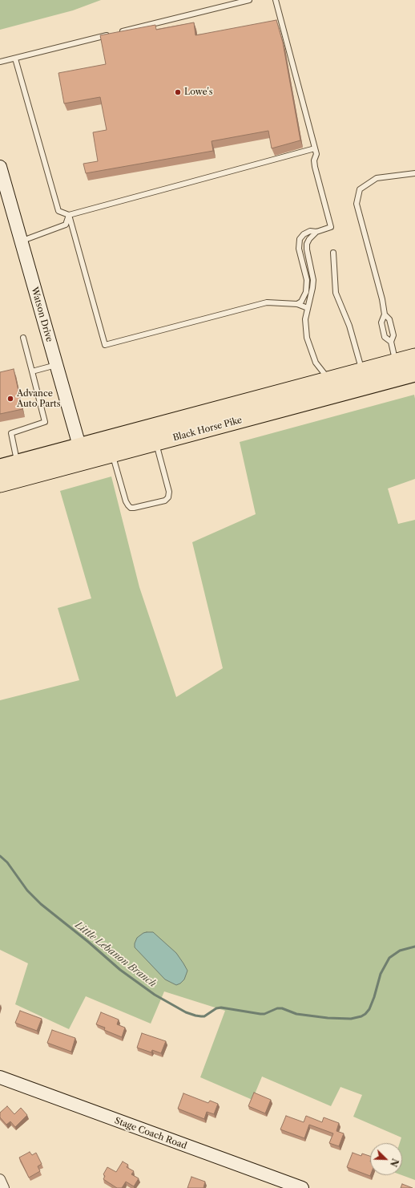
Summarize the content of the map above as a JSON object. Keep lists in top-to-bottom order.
{
  "streets": {
    "highway": ["Black Horse Pike"],
    "street": ["Watson Drive", "Stage Coach Road"]
  },
  "crossings": [
    ["Watson Drive", "Black Horse Pike"]
  ],
  "water": ["Little Lebanon Branch"],
  "places": ["Lowe's", "Advance Auto Parts"],
  "north": "bottom right"
}
